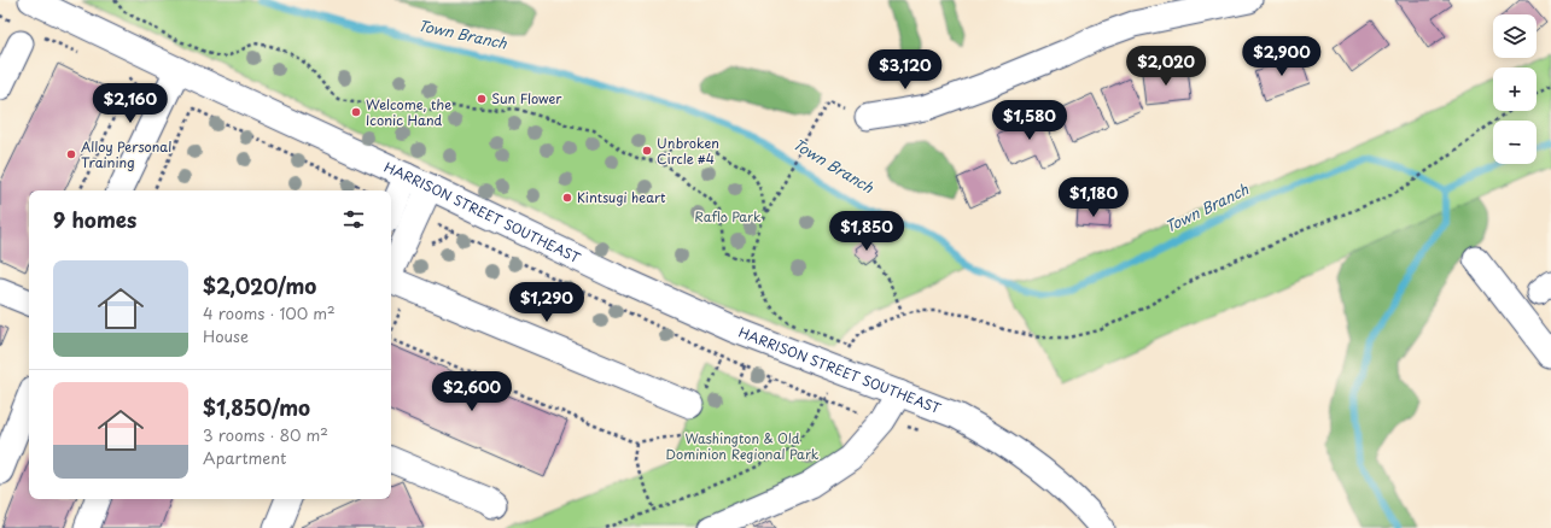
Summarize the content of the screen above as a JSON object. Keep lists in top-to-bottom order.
{
  "streets": {
    "street": ["HARRISON STREET SOUTHEAST"]
  },
  "water": ["Town Branch"],
  "parks": ["Raflo Park", "Washington & Old Dominion Regional Park"],
  "places": [
    "Sun Flower",
    "Welcome, the Iconic Hand",
    "Unbroken Circle #4",
    "Alloy Personal Training",
    "Kintsugi heart"
  ],
  "page": {
    "map_buttons": ["+", "−"],
    "price": [
      "$2,900",
      "$2,020",
      "$3,120",
      "$2,160",
      "$1,580",
      "$1,180",
      "$1,850",
      "$1,290",
      "$2,600"
    ],
    "heading": "9 homes",
    "list": [
      {
        "name": "$2,020/mo",
        "note": "4 rooms · 100 m² · House"
      },
      {
        "name": "$1,850/mo",
        "note": "3 rooms · 80 m² · Apartment"
      }
    ]
  }
}
